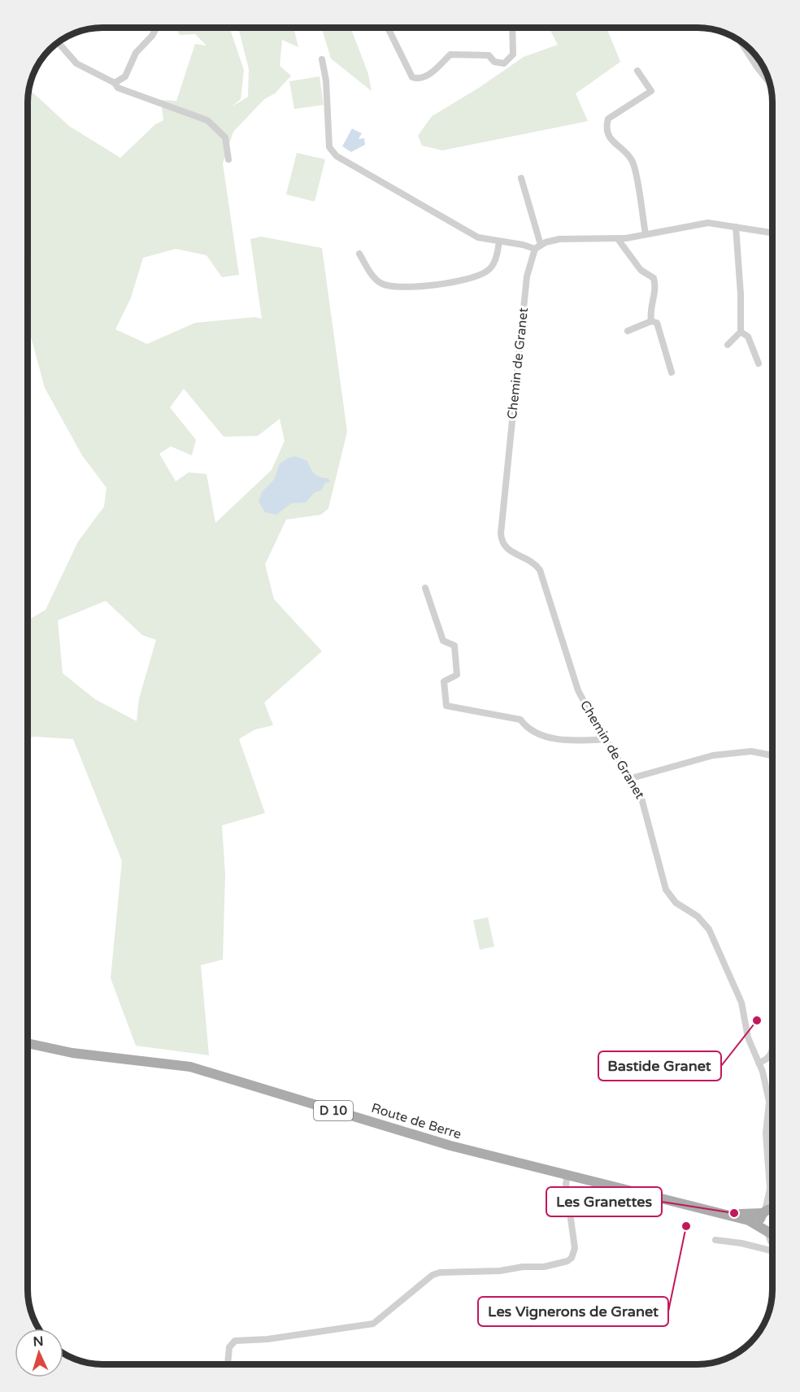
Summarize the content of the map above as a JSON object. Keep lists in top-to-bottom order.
{
  "streets": {
    "main road": ["D 10", "Route de Berre"],
    "street": ["Chemin de Granet"]
  },
  "crossings": [
    ["Chemin de Granet", "Route de Berre"]
  ],
  "places": ["Bastide Granet", "Les Granettes", "Les Vignerons de Granet"],
  "north": "top"
}
